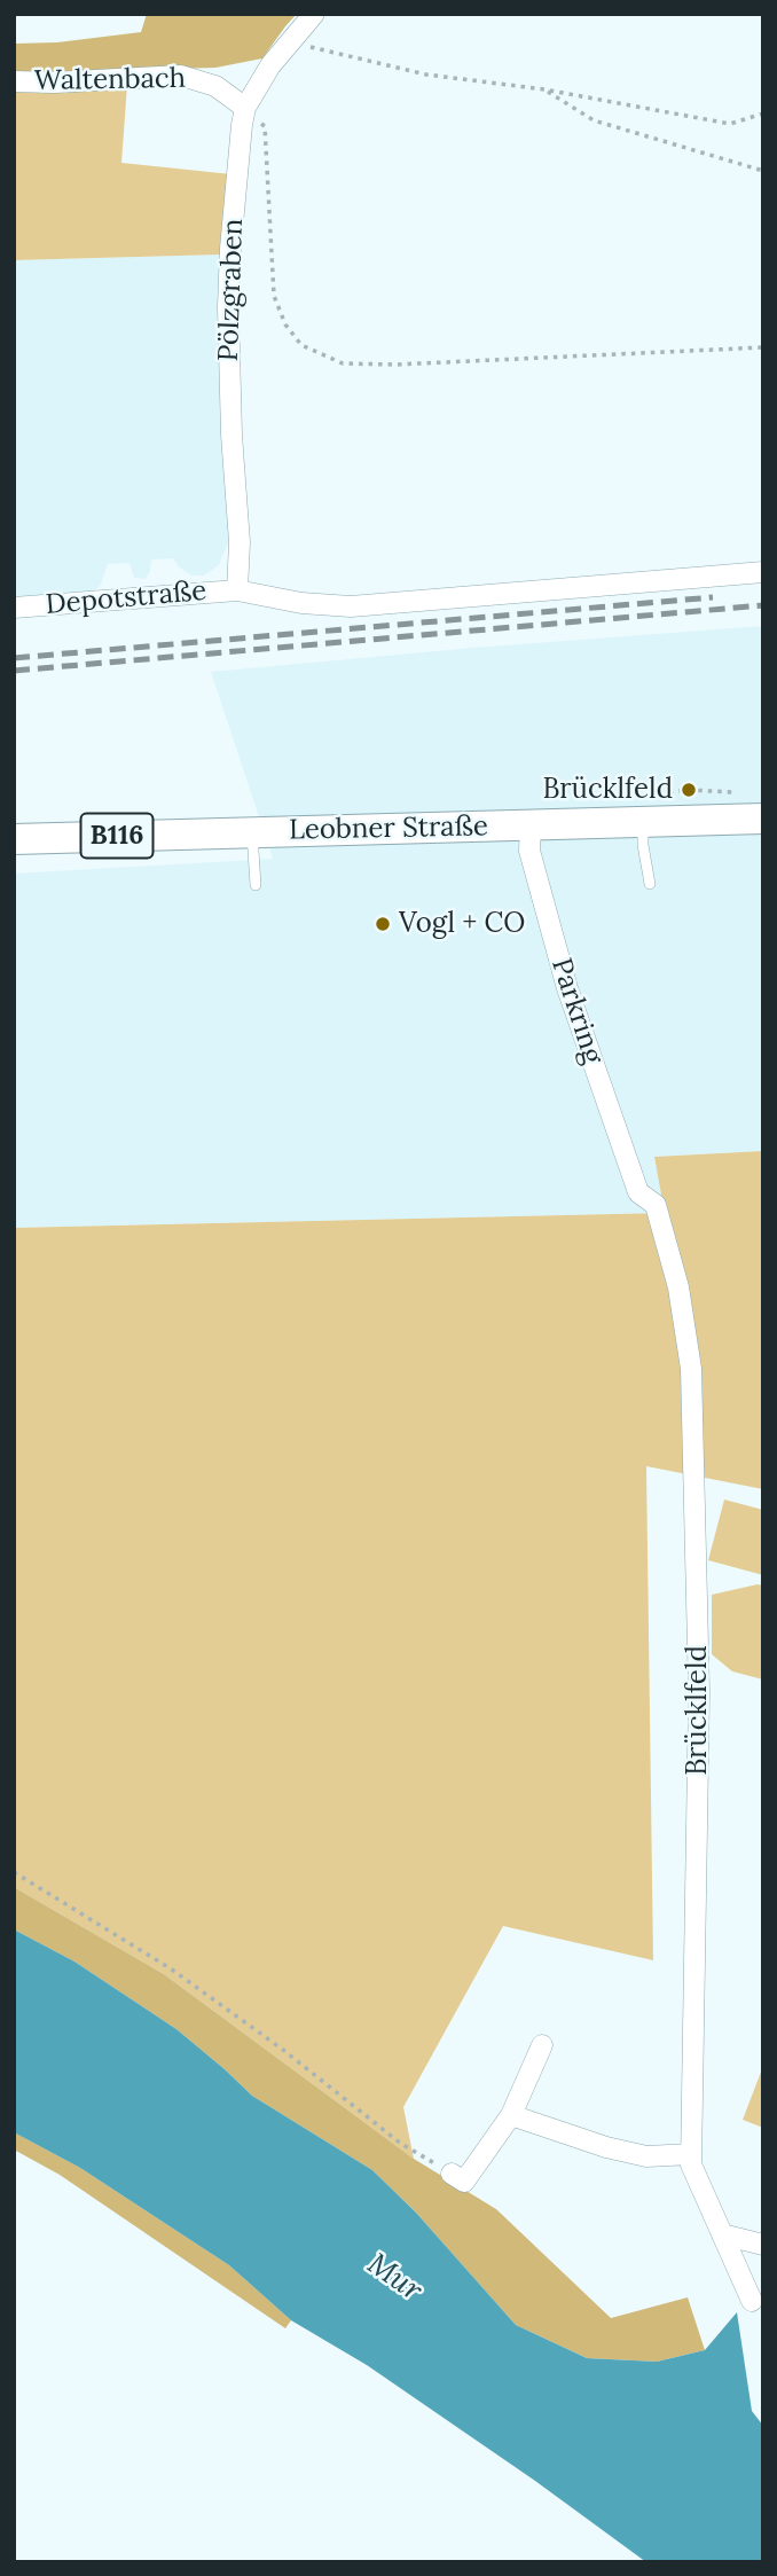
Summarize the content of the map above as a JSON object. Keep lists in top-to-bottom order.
{
  "streets": {
    "main road": ["Leobner Straße", "B116"],
    "street": [
      "Waltenbach",
      "Pölzgraben",
      "Depotstraße",
      "Parkring",
      "Brücklfeld"
    ]
  },
  "crossings": [
    ["Waltenbach", "Pölzgraben"],
    ["Pölzgraben", "Depotstraße"],
    ["Leobner Straße", "Parkring"],
    ["Parkring", "Brücklfeld"]
  ],
  "water": ["Mur"],
  "places": ["Brücklfeld", "Vogl + CO"]
}
